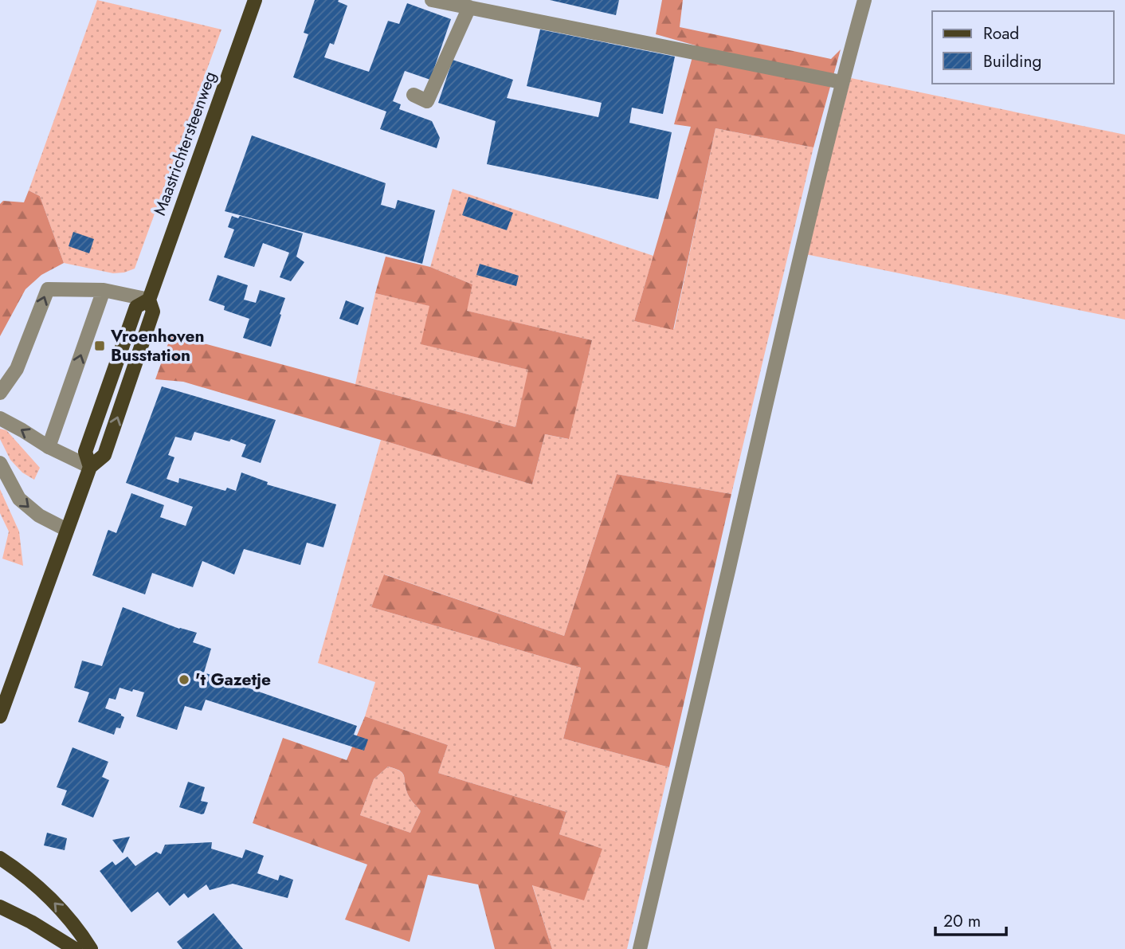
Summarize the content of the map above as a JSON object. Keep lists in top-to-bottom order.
{
  "streets": {
    "main road": ["Maastrichtersteenweg"]
  },
  "places": {
    "transit": ["Vroenhoven Busstation"],
    "other": ["'t Gazetje"]
  },
  "legend": ["Road", "Building"],
  "scale_bar": "20 m"
}
